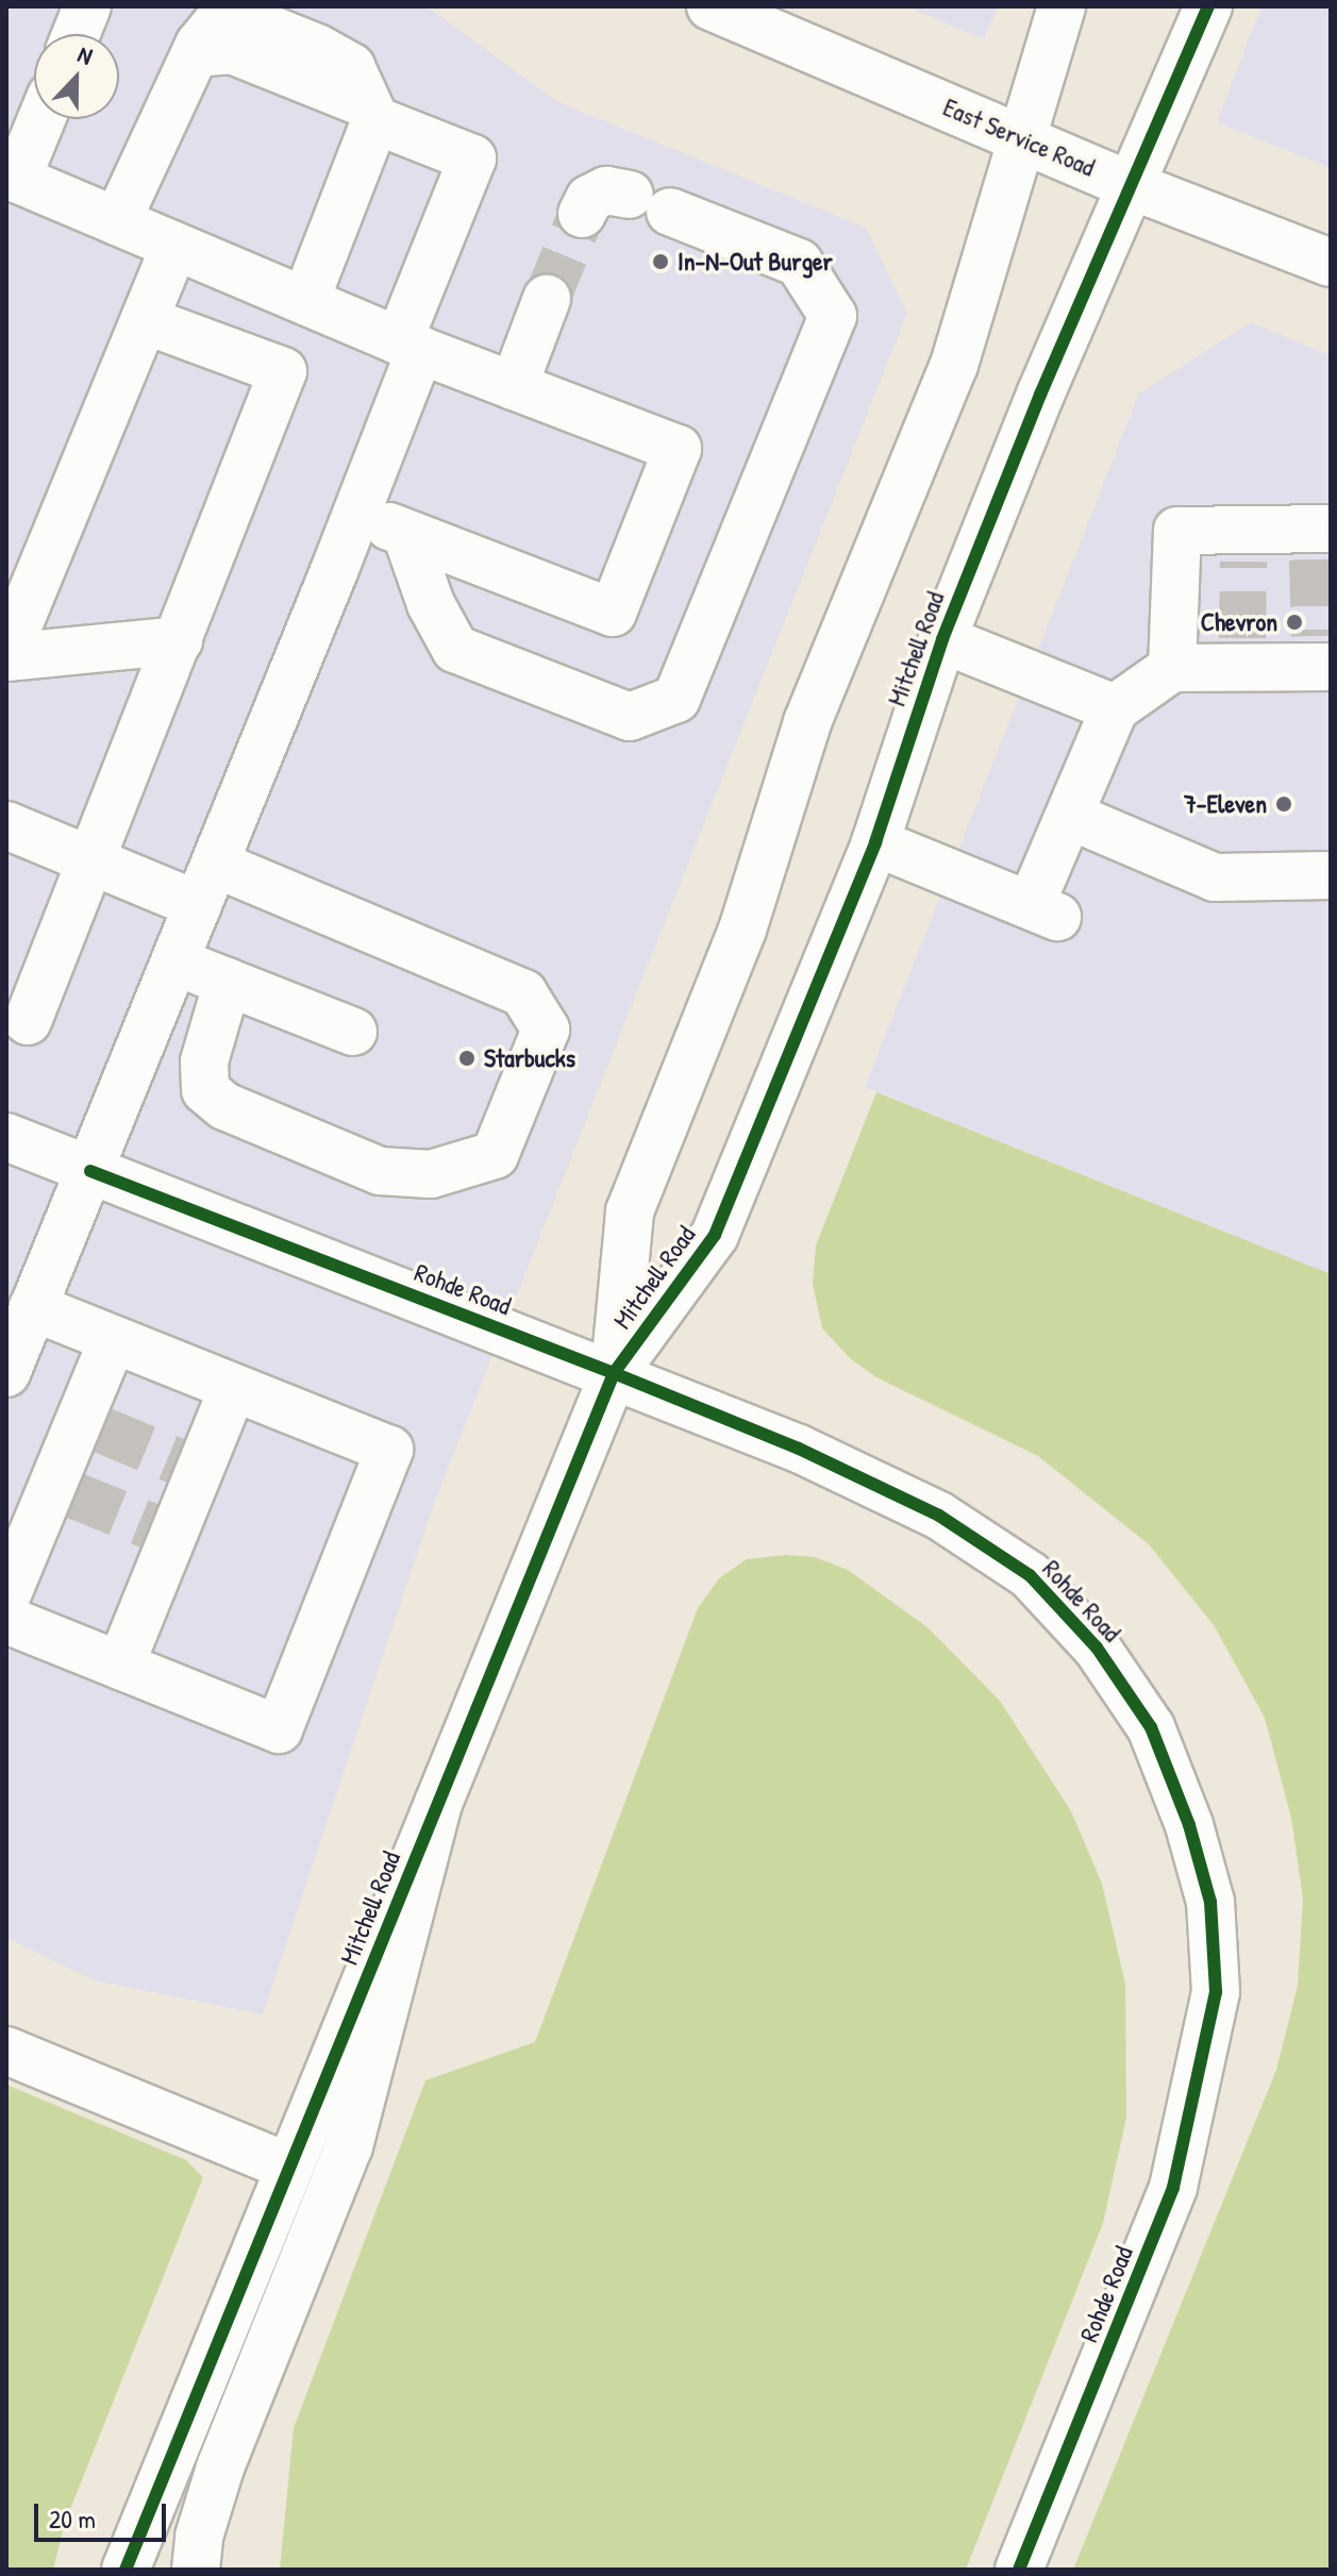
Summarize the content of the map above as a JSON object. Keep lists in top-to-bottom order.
{
  "streets": {
    "main road": ["East Service Road", "Mitchell Road", "Rohde Road"]
  },
  "crossings": [
    ["East Service Road", "Mitchell Road"],
    ["Mitchell Road", "Rohde Road"]
  ],
  "places": [
    "In-N-Out Burger",
    "Chevron",
    "7-Eleven",
    "Starbucks"
  ],
  "scale_bar": "20 m",
  "north": "top"
}
